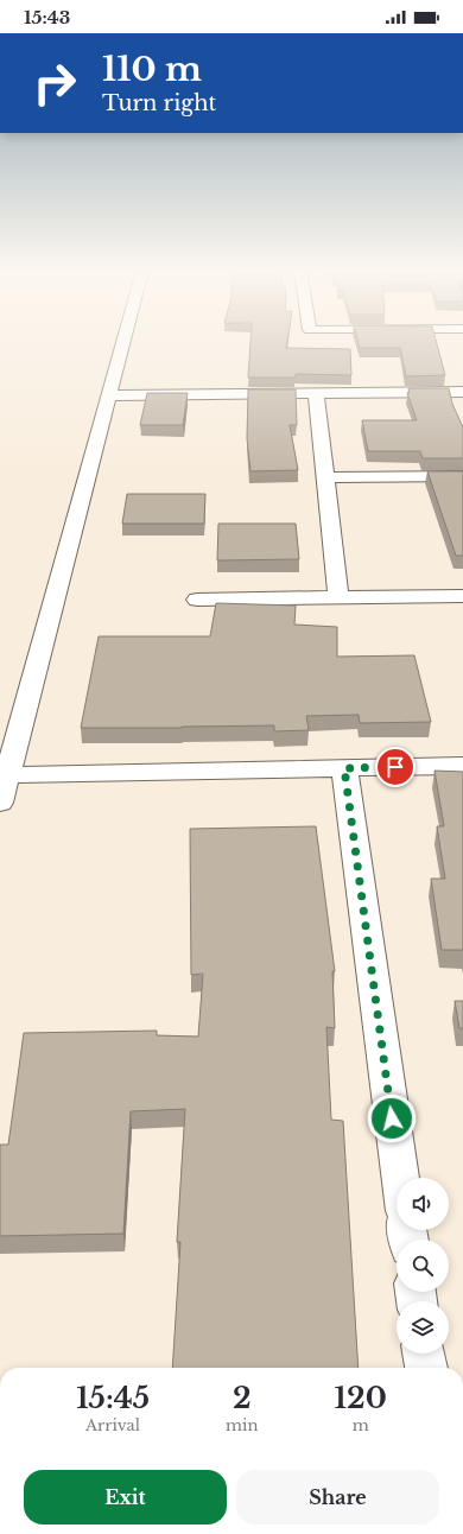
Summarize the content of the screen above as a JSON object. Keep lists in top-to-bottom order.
{
  "page": {
    "status": "15:43",
    "turn": ["110 m", "Turn right"],
    "eta": [
      "15:45",
      "Arrival",
      "2",
      "min",
      "120",
      "m"
    ],
    "buttons": ["Exit", "Share"]
  }
}
